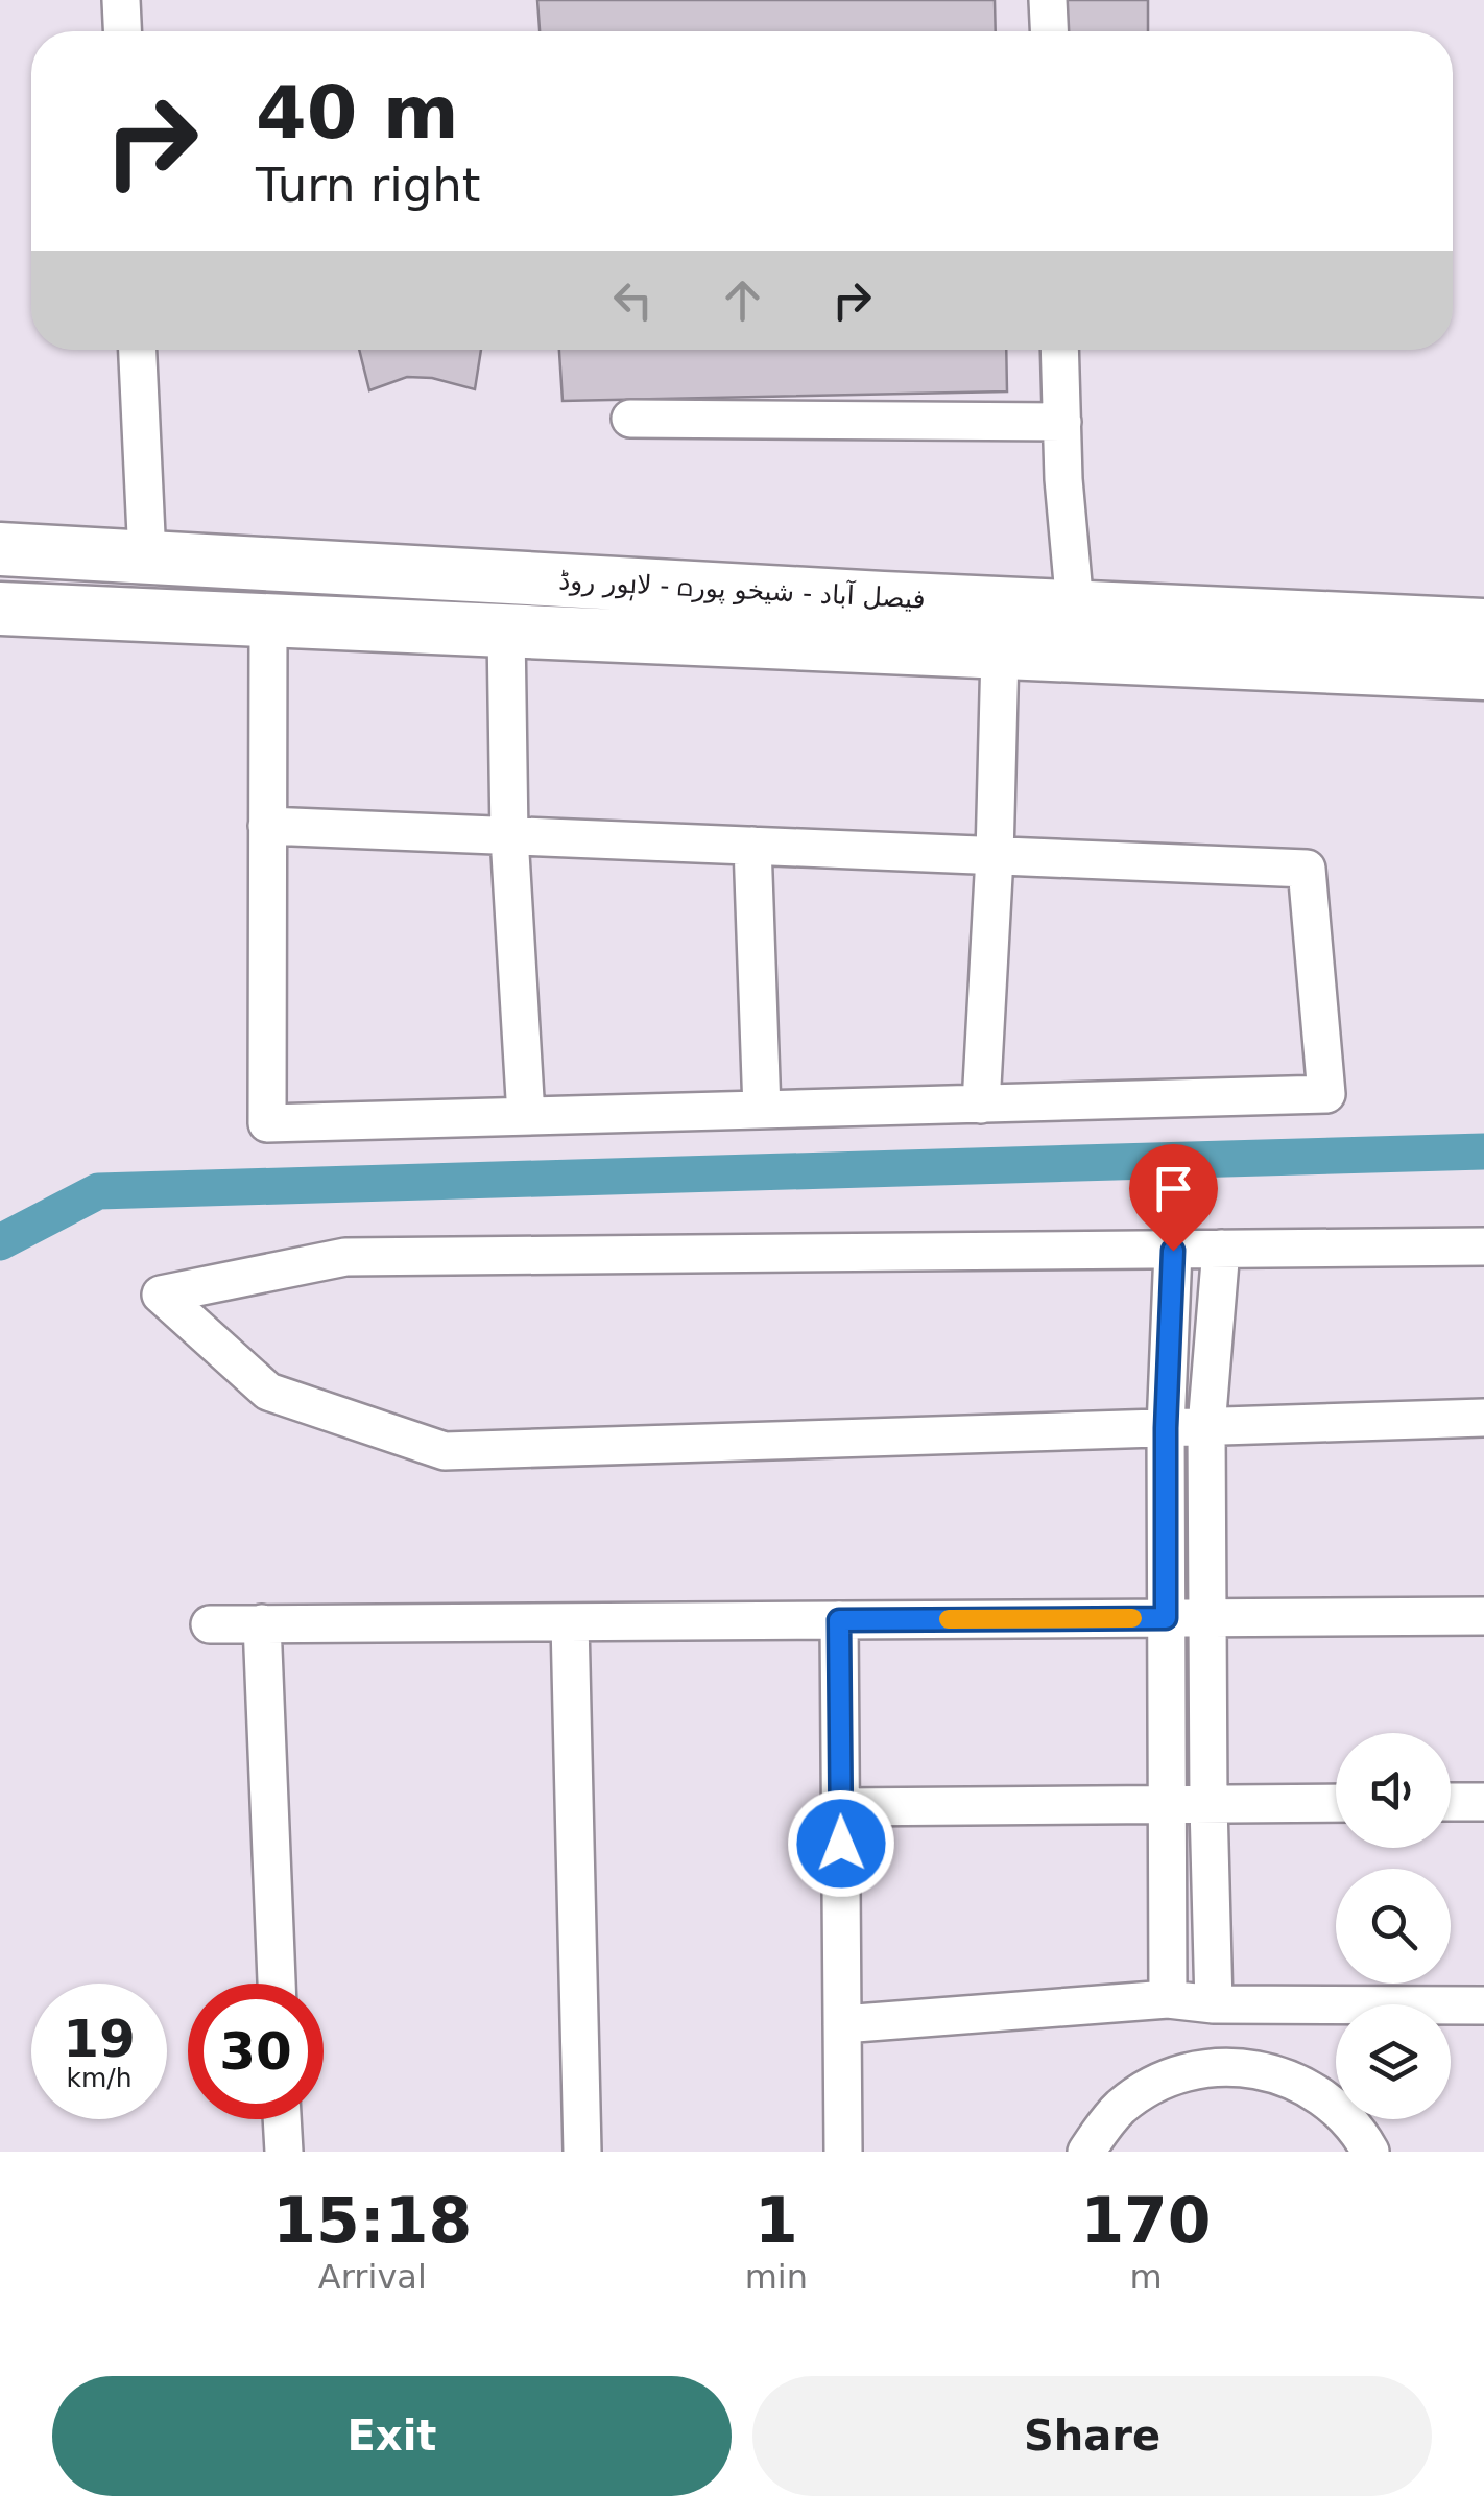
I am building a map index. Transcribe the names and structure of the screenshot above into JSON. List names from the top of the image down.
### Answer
{
  "streets": {
    "highway": ["فیصل آباد - شیخو پورہ - لاہور روڈ"]
  },
  "page": {
    "turn": ["40 m", "Turn right"],
    "speed": "19 km/h",
    "limit": "30",
    "eta": [
      "15:18",
      "Arrival",
      "1",
      "min",
      "170",
      "m"
    ],
    "buttons": ["Exit", "Share"]
  }
}
